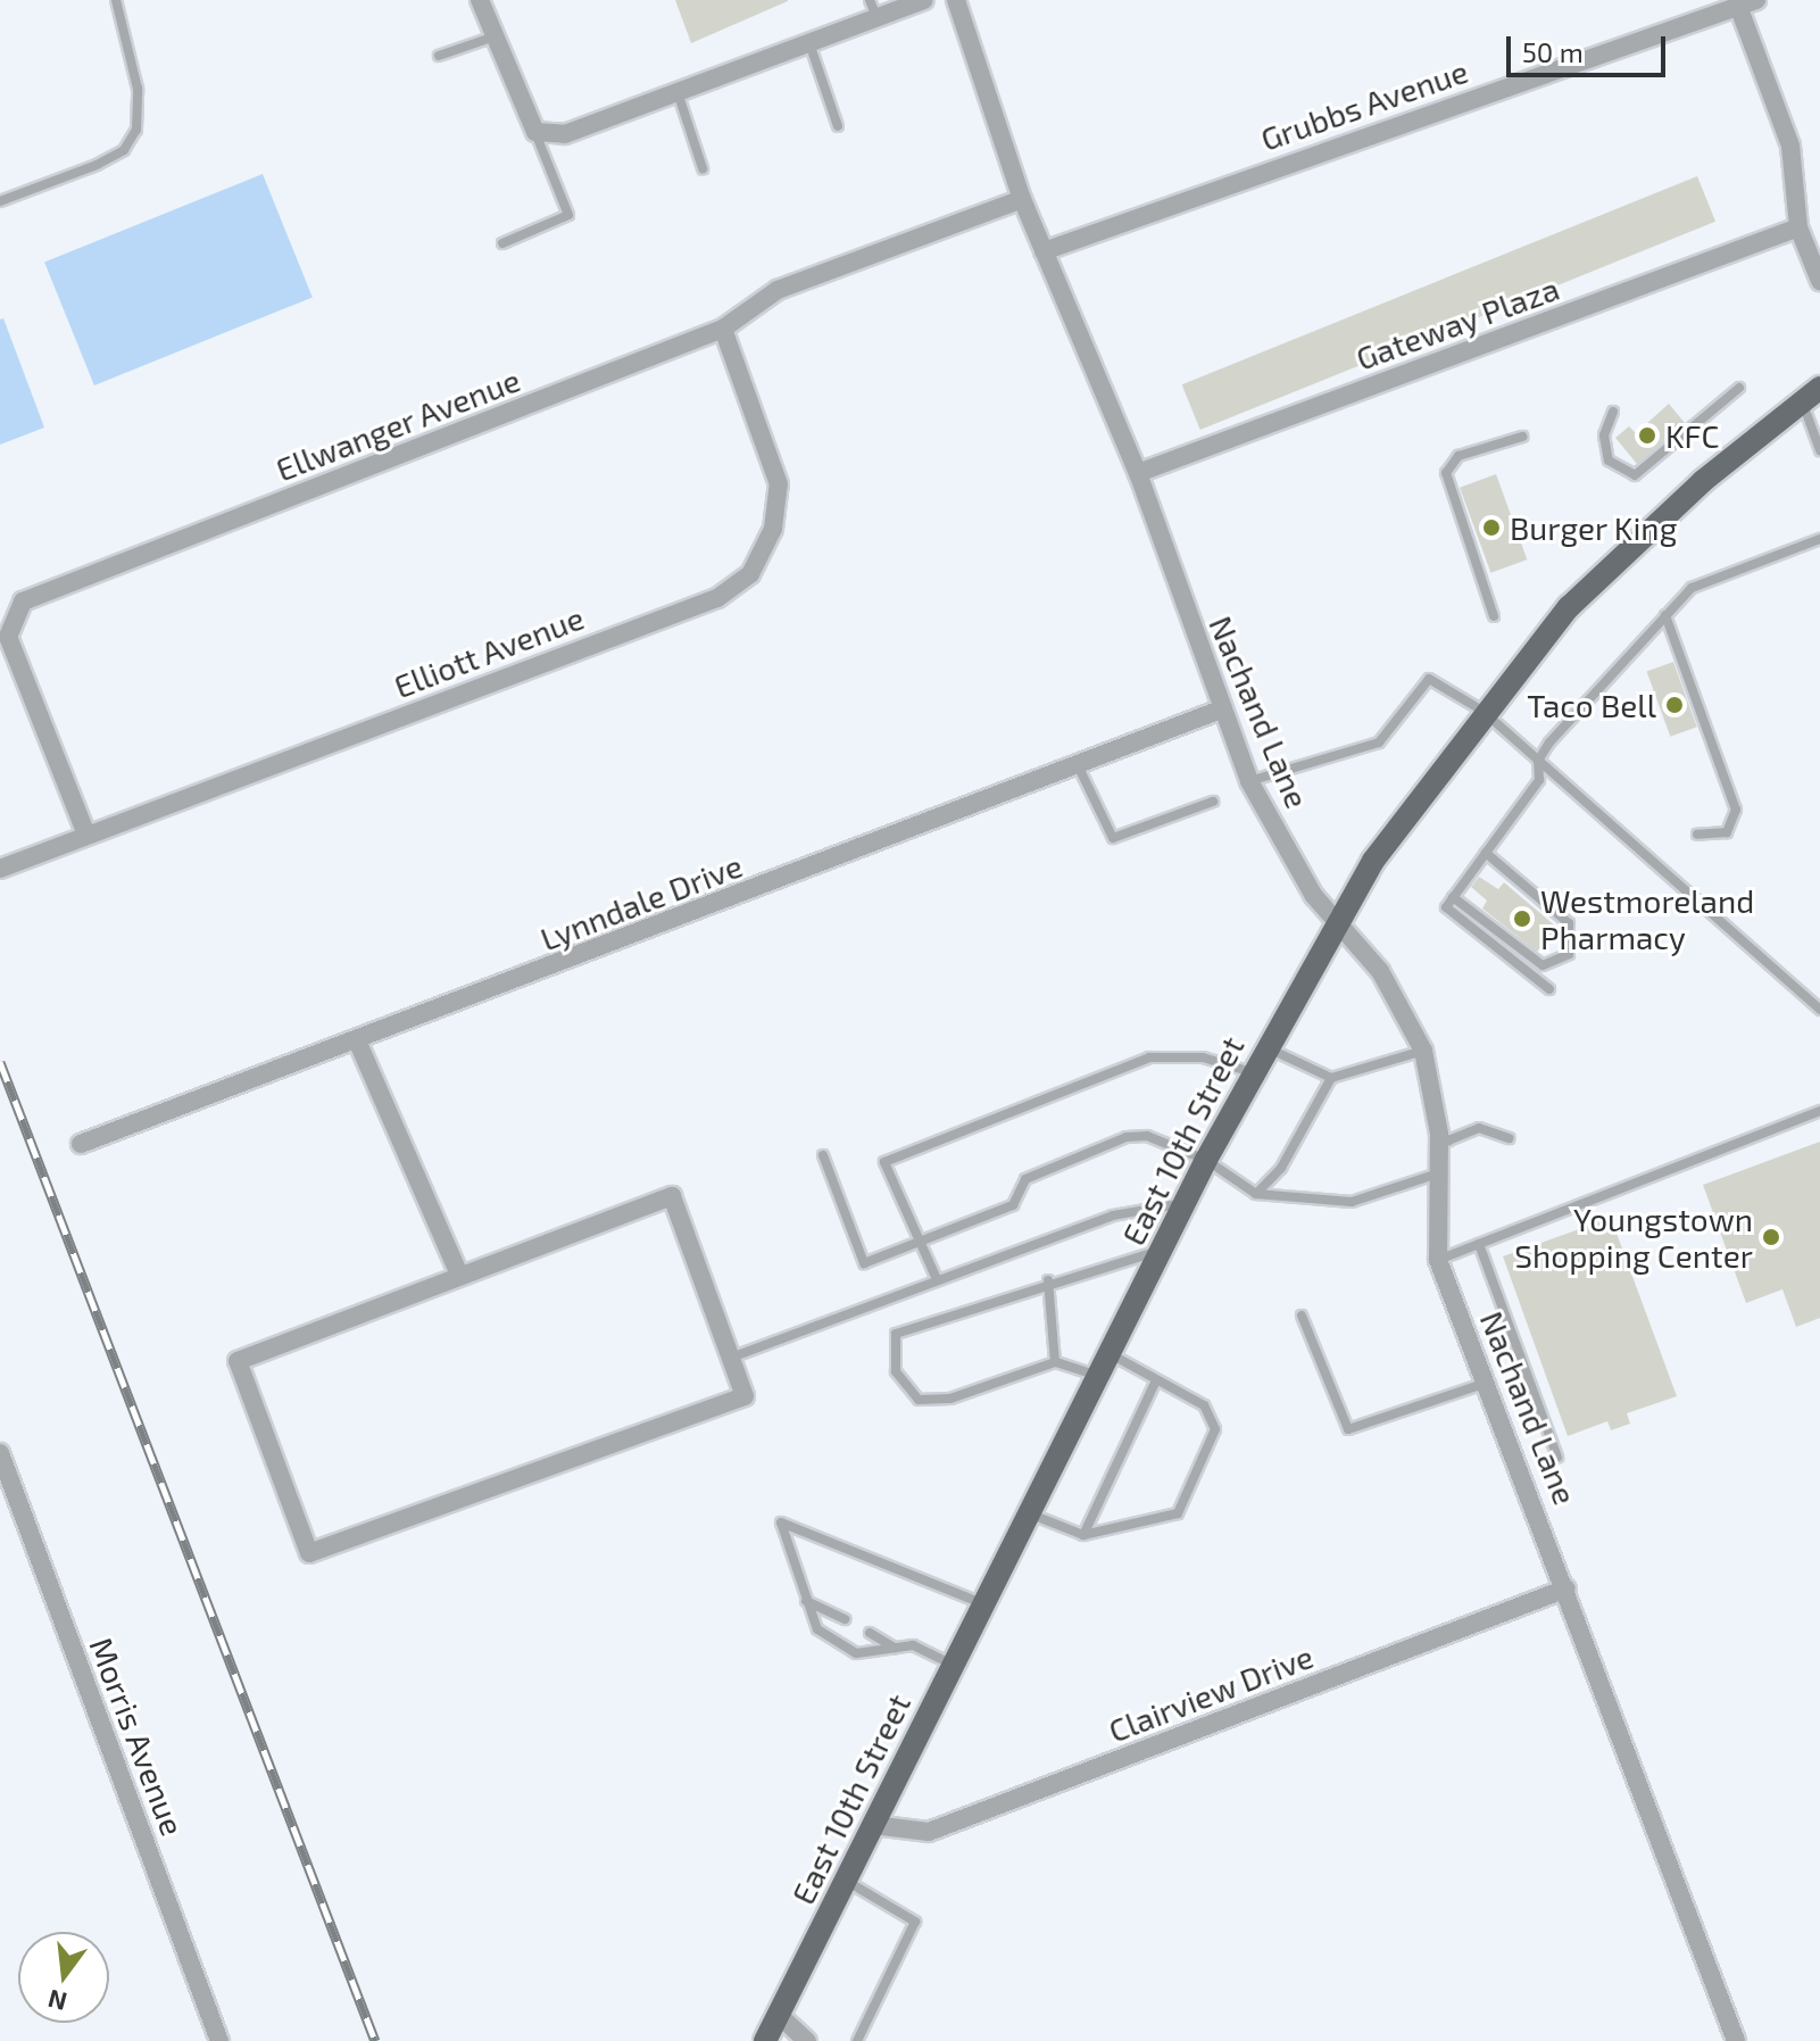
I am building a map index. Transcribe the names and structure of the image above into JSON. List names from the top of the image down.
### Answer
{
  "streets": {
    "main road": ["East 10th Street"],
    "street": [
      "Grubbs Avenue",
      "Gateway Plaza",
      "Ellwanger Avenue",
      "Elliott Avenue",
      "Nachand Lane",
      "Lynndale Drive",
      "Clairview Drive",
      "Morris Avenue"
    ]
  },
  "crossings": [
    ["Grubbs Avenue", "Nachand Lane"],
    ["Gateway Plaza", "Nachand Lane"],
    ["Ellwanger Avenue", "Elliott Avenue"],
    ["Ellwanger Avenue", "Nachand Lane"],
    ["Nachand Lane", "Lynndale Drive"],
    ["Nachand Lane", "East 10th Street"],
    ["Nachand Lane", "Clairview Drive"],
    ["East 10th Street", "Clairview Drive"]
  ],
  "places": [
    "KFC",
    "Burger King",
    "Taco Bell",
    "Westmoreland Pharmacy",
    "Youngstown Shopping Center"
  ],
  "scale_bar": "50 m",
  "north": "bottom"
}
